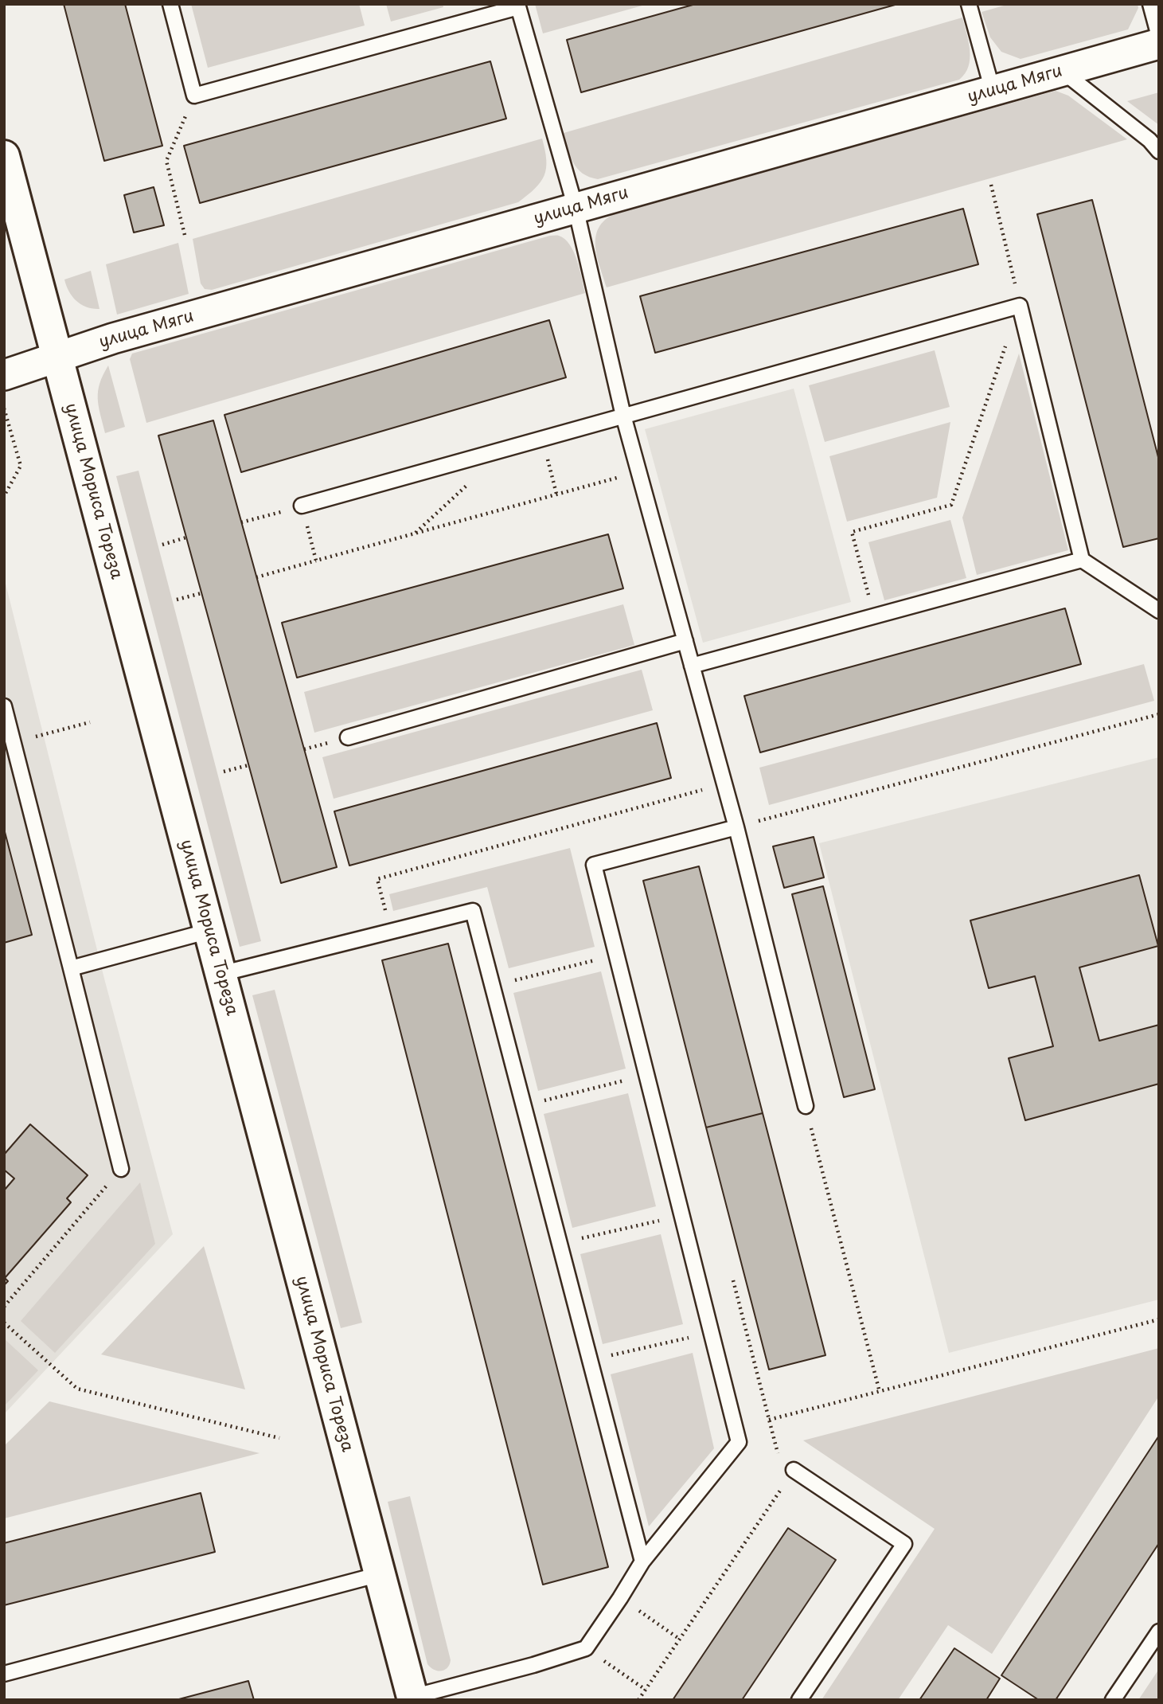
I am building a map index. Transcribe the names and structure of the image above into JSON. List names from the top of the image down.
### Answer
{
  "streets": {
    "main road": ["улица Мориса Тореза"],
    "street": ["улица Мяги"]
  },
  "crossings": [
    ["улица Мяги", "улица Мориса Тореза"]
  ]
}
